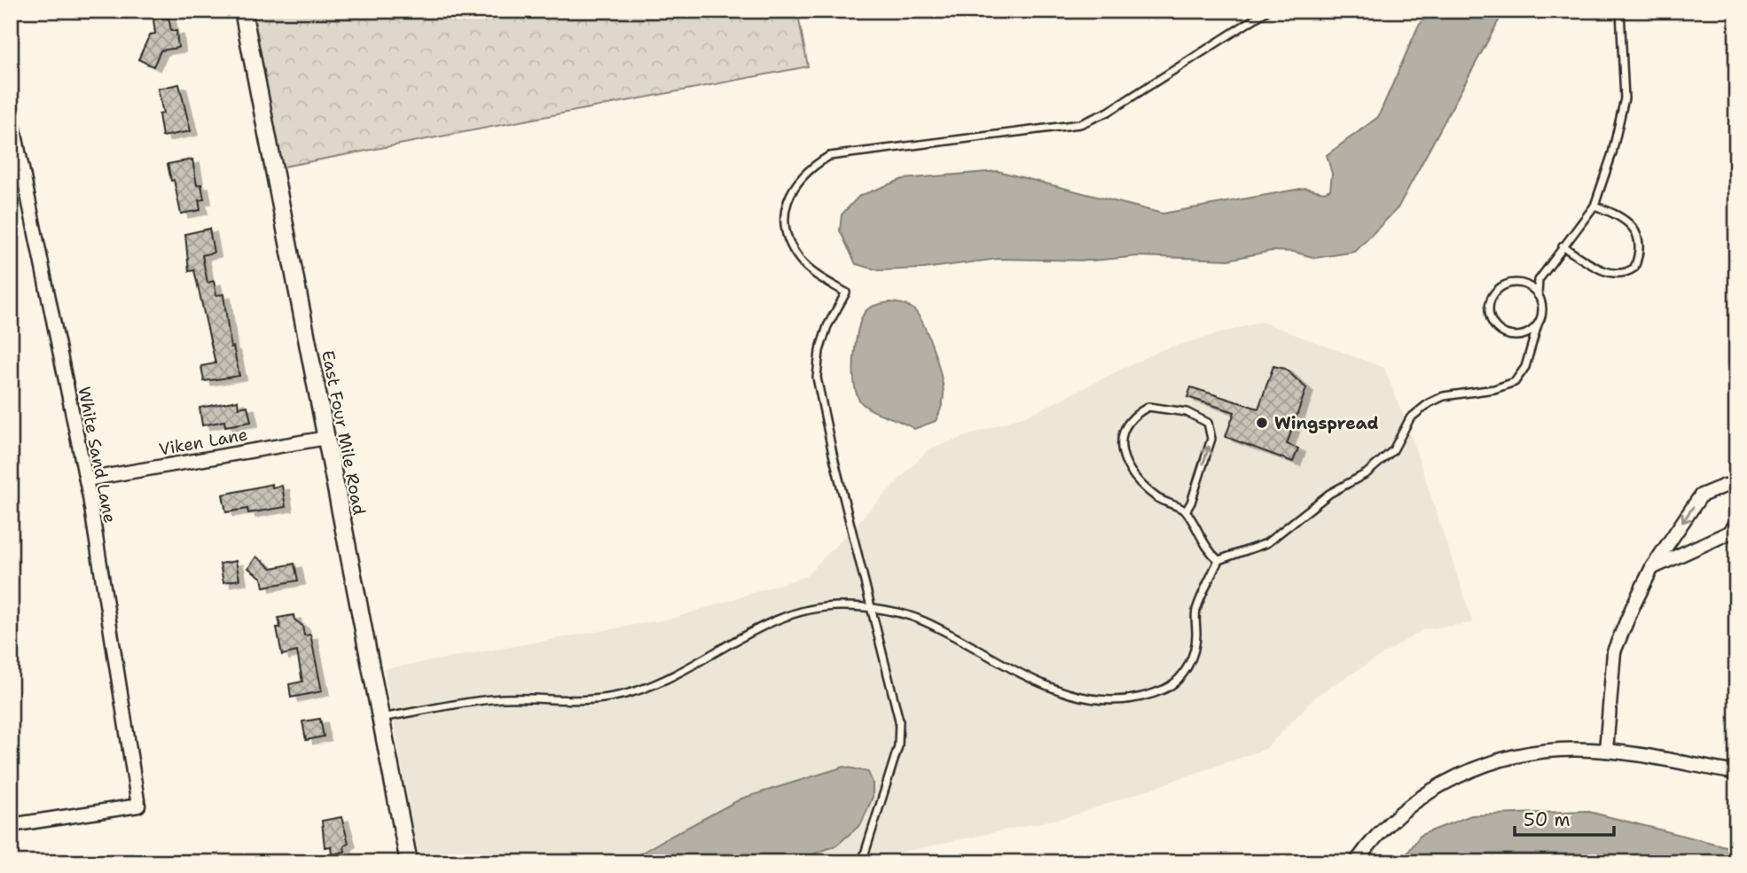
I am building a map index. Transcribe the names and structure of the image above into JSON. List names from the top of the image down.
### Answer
{
  "streets": {
    "street": ["East Four Mile Road", "Viken Lane", "White Sand Lane"]
  },
  "crossings": [
    ["East Four Mile Road", "Viken Lane"],
    ["Viken Lane", "White Sand Lane"]
  ],
  "places": ["Wingspread"],
  "scale_bar": "50 m"
}
